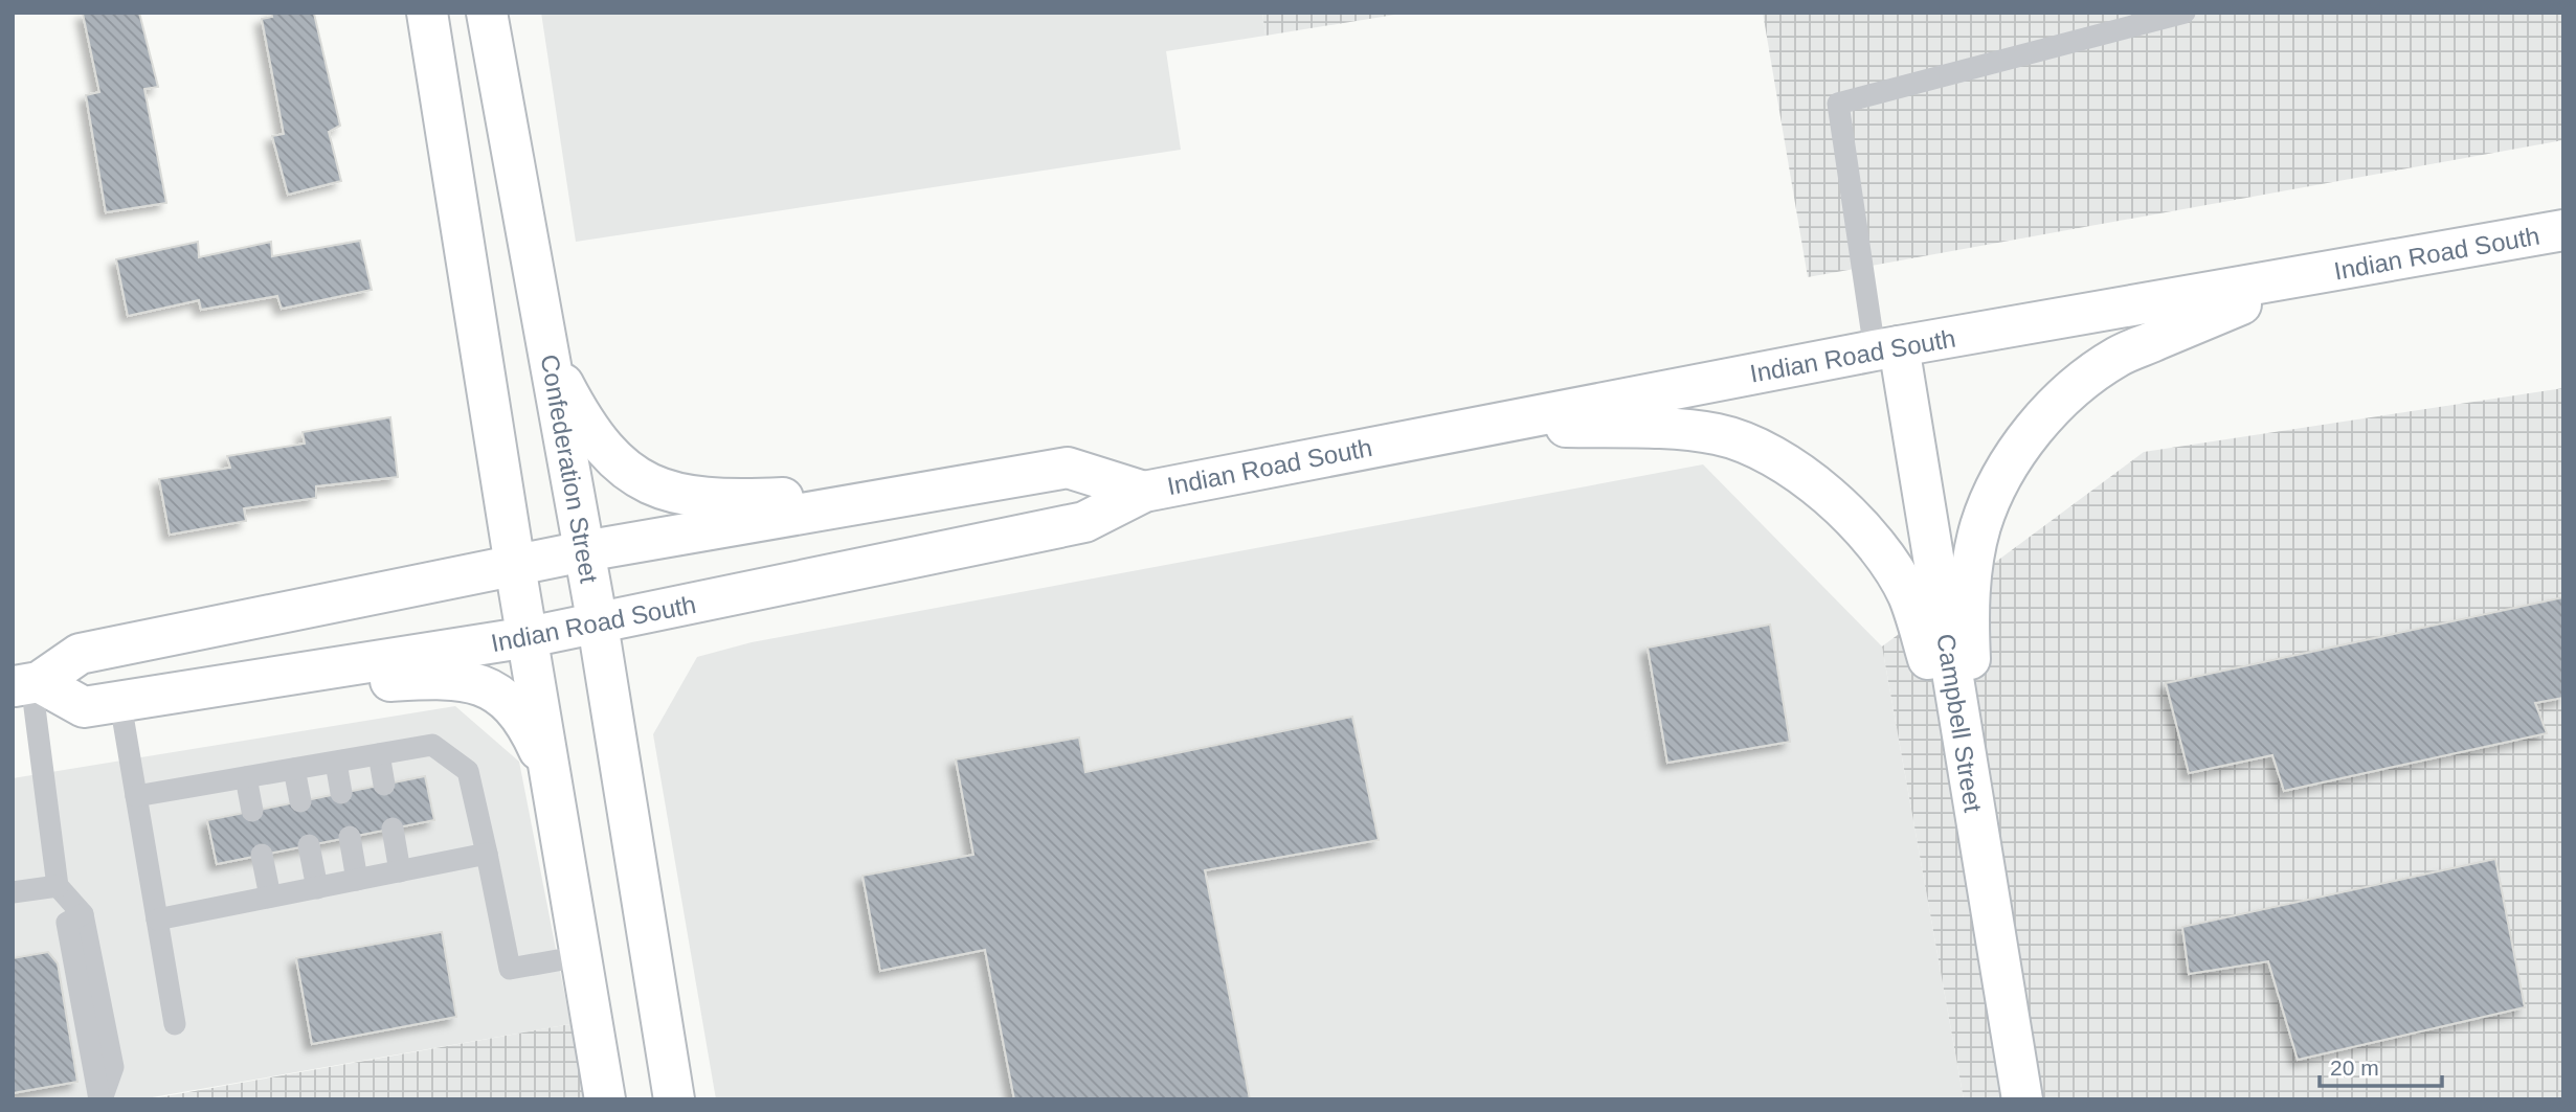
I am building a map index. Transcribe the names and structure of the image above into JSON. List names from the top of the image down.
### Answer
{
  "streets": {
    "main road": ["Indian Road South", "Confederation Street", "Campbell Street"]
  },
  "crossings": [
    ["Indian Road South", "Confederation Street"],
    ["Indian Road South", "Campbell Street"]
  ],
  "scale_bar": "20 m"
}
